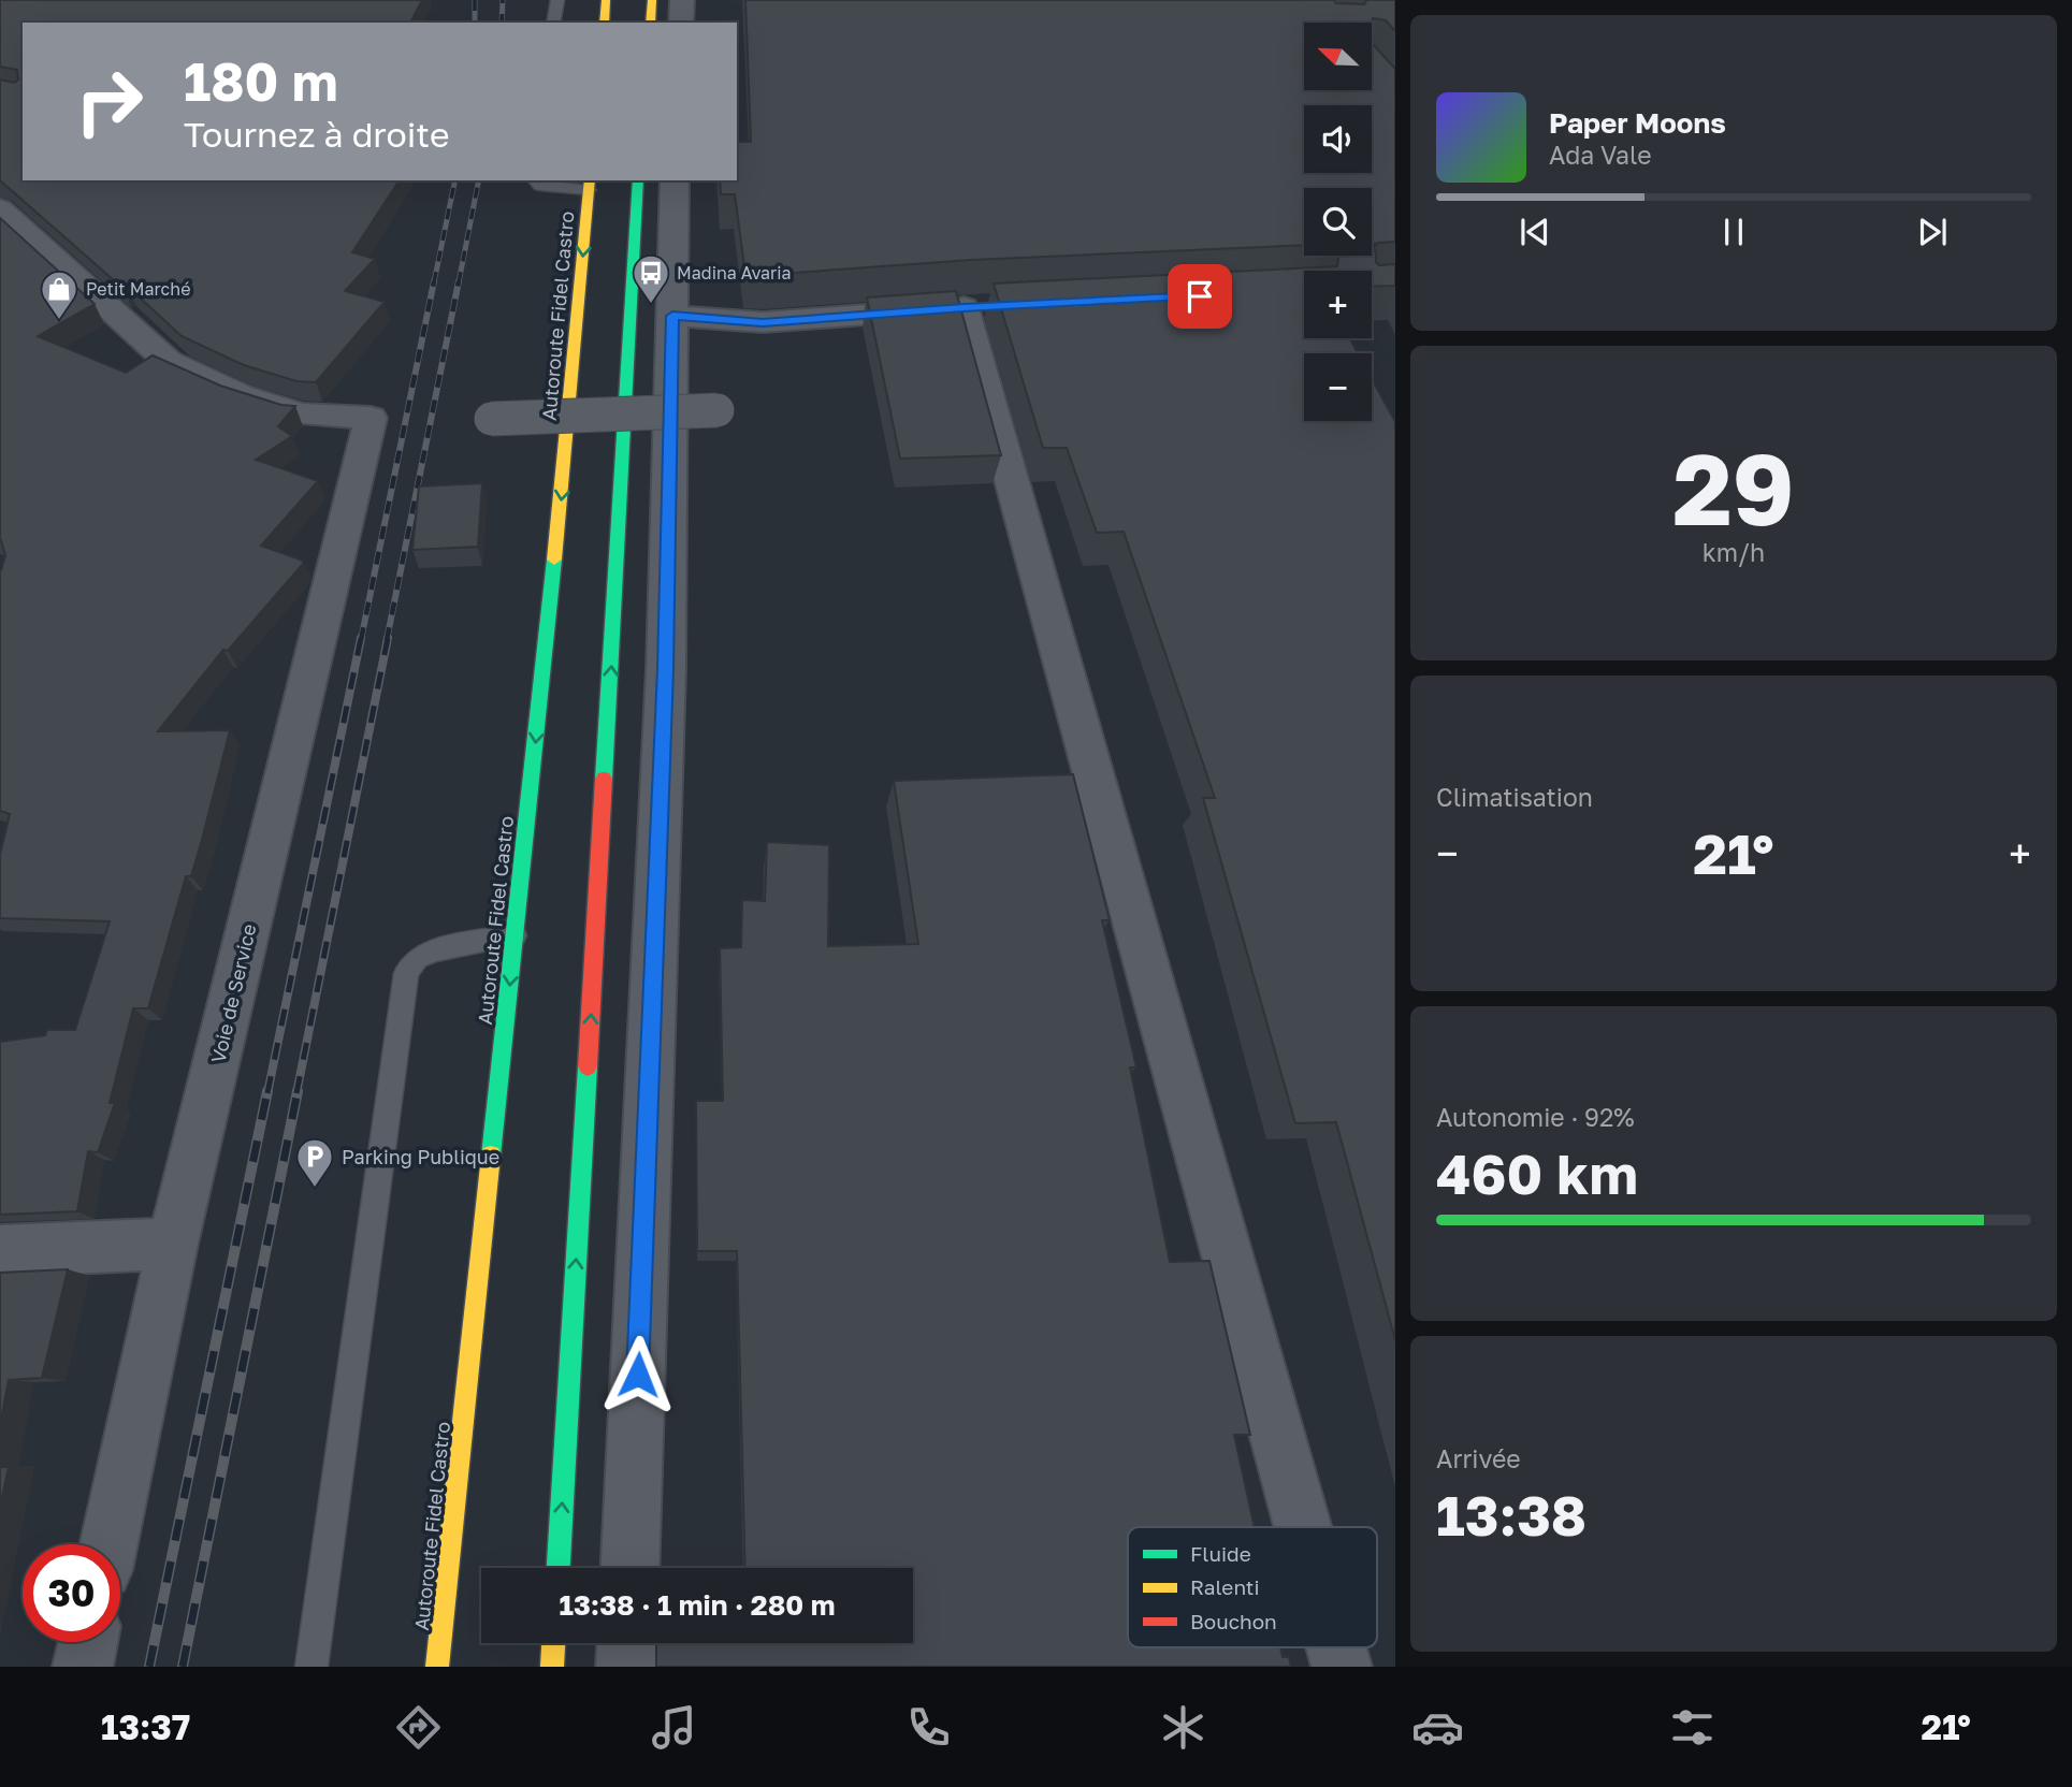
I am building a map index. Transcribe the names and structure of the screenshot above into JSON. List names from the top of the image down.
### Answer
{
  "streets": {
    "highway": ["Autoroute Fidel Castro"],
    "street": ["Voie de Service"]
  },
  "places": {
    "bus stop": ["Madina Avaria"],
    "shop": ["Petit Marché"],
    "parking": ["Parking Publique"]
  },
  "legend": ["Fluide", "Ralenti", "Bouchon"],
  "north": "top left",
  "page": {
    "map_buttons": ["+", "−"],
    "turn": ["180 m", "Tournez à droite"],
    "song": ["Paper Moons", "Ada Vale"],
    "tile": [
      ["29", "km/h"],
      "Climatisation",
      ["Autonomie · 92%", "460 km"],
      ["Arrivée", "13:38"]
    ],
    "heat": ["−", "21°", "+"],
    "limit": "30",
    "trip": "13:38 · 1 min · 280 m",
    "tabs": ["13:37", "21°"]
  }
}
